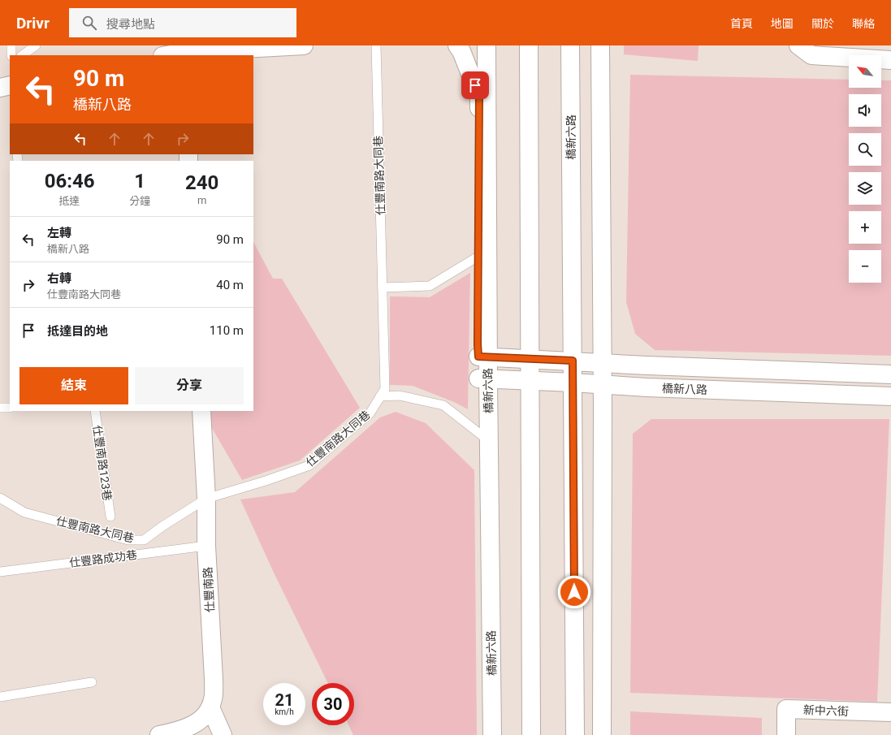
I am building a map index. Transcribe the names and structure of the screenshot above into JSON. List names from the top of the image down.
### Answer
{
  "streets": {
    "street": [
      "橋新六路",
      "橋新八路",
      "仕豐南路",
      "新中六街"
    ],
    "lane": ["仕豐南路大同巷", "仕豐南路123巷", "仕豐路成功巷"]
  },
  "crossings": [
    ["橋新六路", "橋新八路"],
    ["仕豐南路大同巷", "仕豐南路"],
    ["仕豐路成功巷", "仕豐南路"]
  ],
  "north": "top left",
  "page": {
    "header": "Drivr",
    "search": "搜尋地點",
    "nav": [
      "首頁",
      "地圖",
      "關於",
      "聯絡"
    ],
    "map_buttons": ["+", "−"],
    "turn": ["90 m", "橋新八路"],
    "eta": [
      "06:46",
      "抵達",
      "1",
      "分鐘",
      "240",
      "m"
    ],
    "list": [
      {
        "name": "左轉",
        "note": "橋新八路",
        "value": "90 m"
      },
      {
        "name": "右轉",
        "note": "仕豐南路大同巷",
        "value": "40 m"
      },
      {
        "name": "抵達目的地",
        "value": "110 m"
      }
    ],
    "buttons": ["結束", "分享"],
    "speed": "21 km/h",
    "limit": "30"
  }
}
